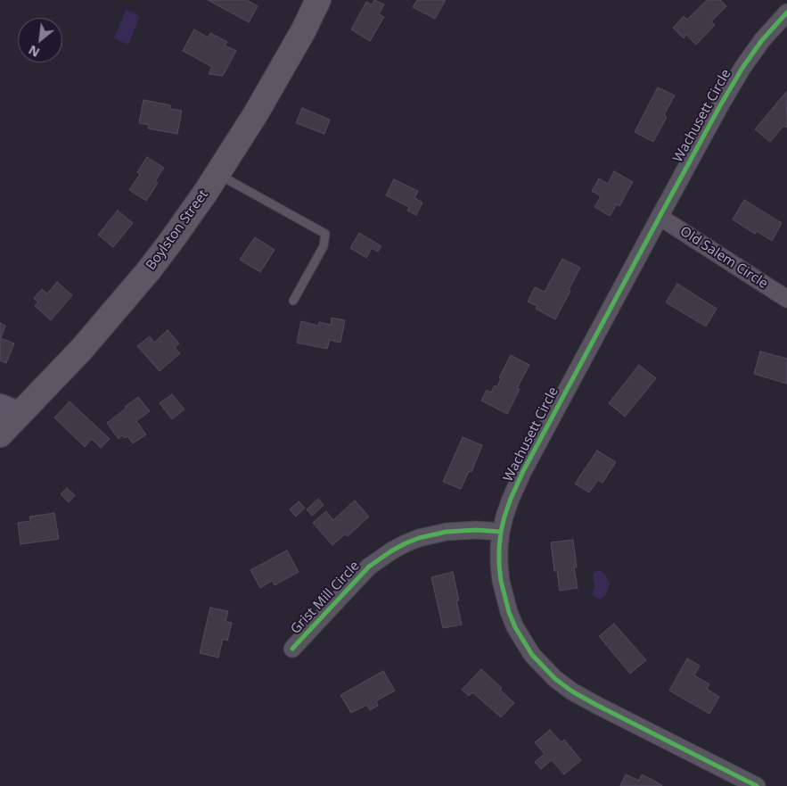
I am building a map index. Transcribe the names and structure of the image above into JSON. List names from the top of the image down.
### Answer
{
  "streets": {
    "main road": ["Boylston Street"],
    "street": ["Wachusett Circle", "Old Salem Circle", "Grist Mill Circle"]
  },
  "crossings": [
    ["Wachusett Circle", "Old Salem Circle"],
    ["Wachusett Circle", "Grist Mill Circle"]
  ],
  "north": "bottom left"
}
